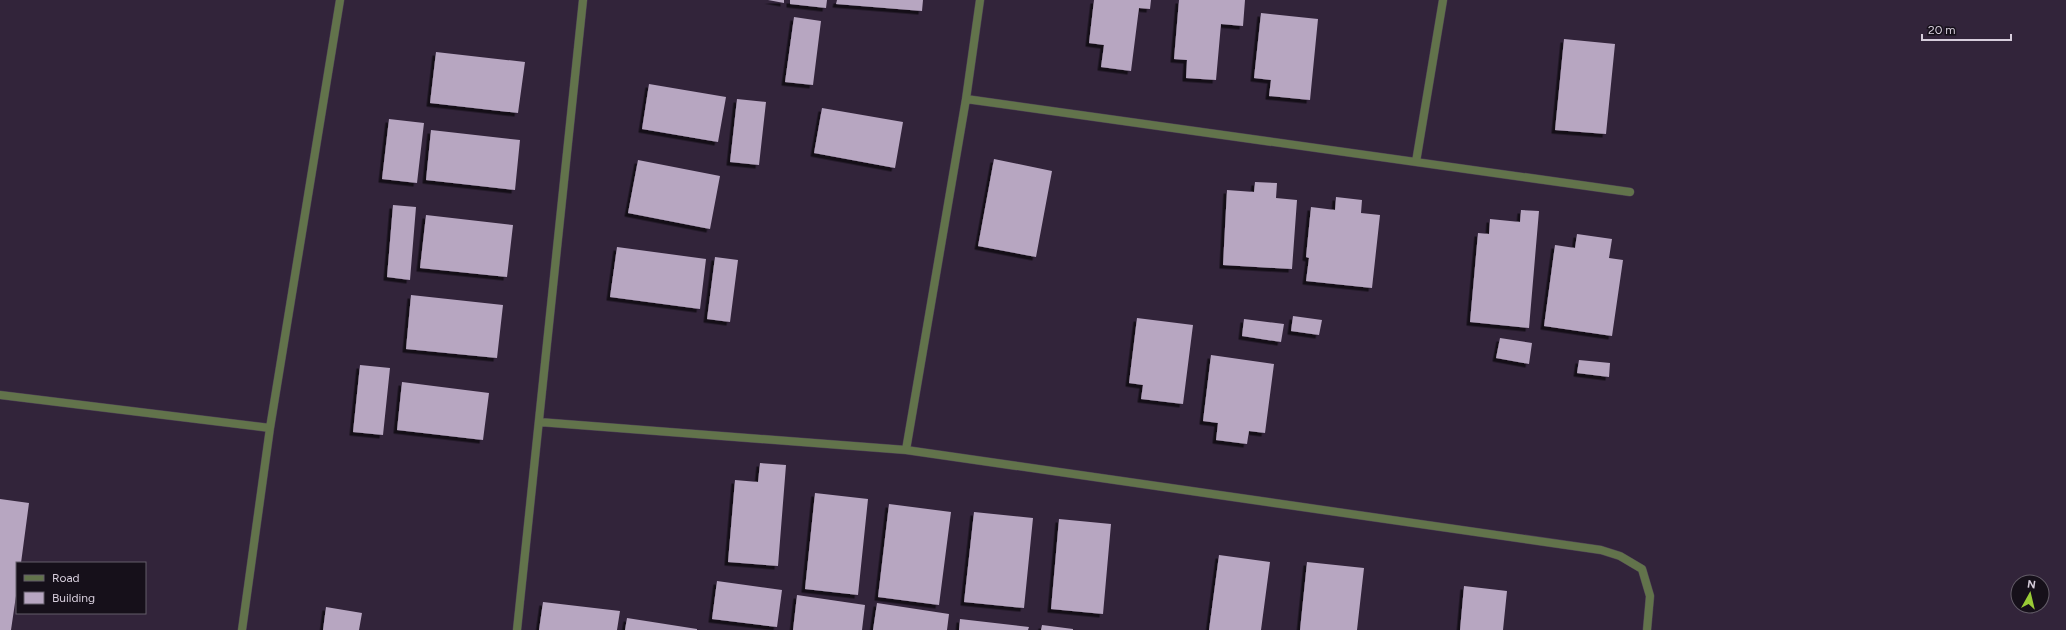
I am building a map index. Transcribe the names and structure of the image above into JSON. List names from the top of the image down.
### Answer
{
  "legend": ["Road", "Building"],
  "scale_bar": "20 m",
  "north": "top"
}
